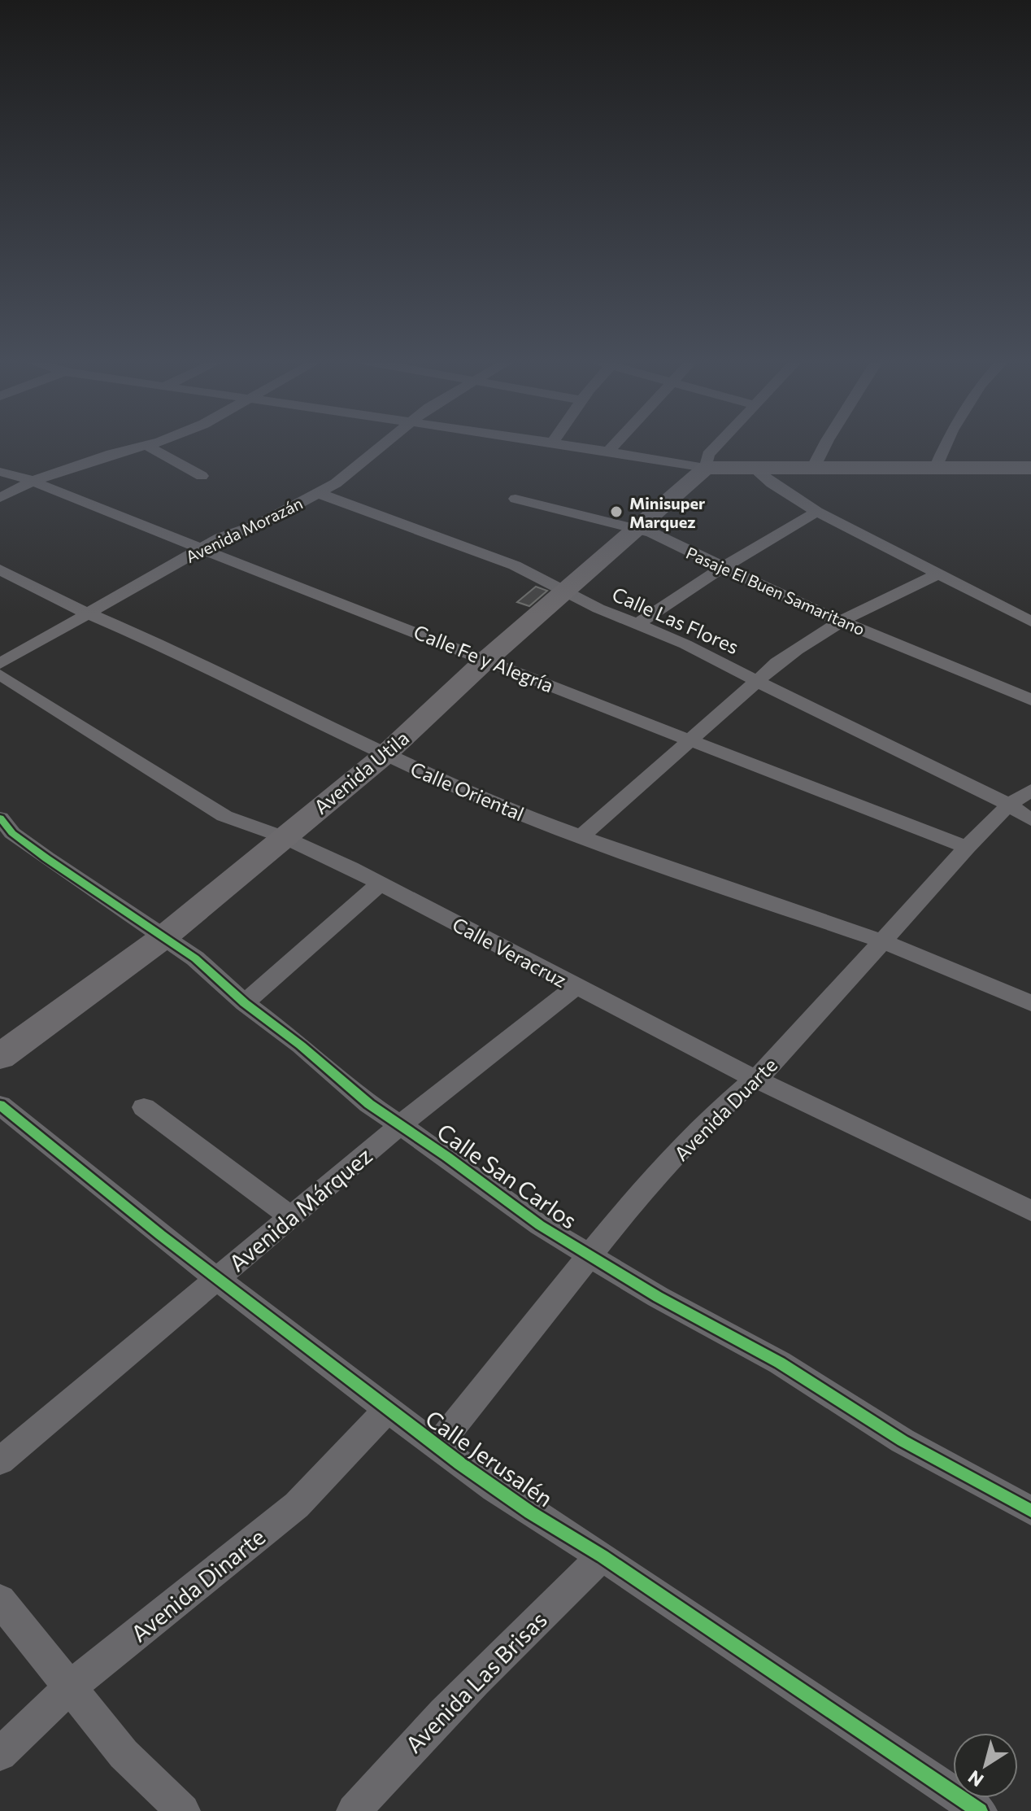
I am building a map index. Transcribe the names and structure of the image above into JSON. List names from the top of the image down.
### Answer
{
  "streets": {
    "street": [
      "Avenida Morazán",
      "Pasaje El Buen Samaritano",
      "Calle Las Flores",
      "Calle Fe y Alegría",
      "Avenida Utila",
      "Calle Oriental",
      "Calle Veracruz",
      "Avenida Duarte",
      "Calle San Carlos",
      "Avenida Márquez",
      "Calle Jerusalén",
      "Avenida Dinarte",
      "Avenida Las Brisas"
    ]
  },
  "crossings": [
    ["Avenida Morazán", "Calle Las Flores"],
    ["Avenida Morazán", "Calle Fe y Alegría"],
    ["Avenida Morazán", "Calle Oriental"],
    ["Pasaje El Buen Samaritano", "Avenida Utila"],
    ["Calle Las Flores", "Avenida Utila"],
    ["Calle Las Flores", "Avenida Duarte"],
    ["Calle Fe y Alegría", "Avenida Utila"],
    ["Calle Fe y Alegría", "Avenida Duarte"],
    ["Avenida Utila", "Calle Oriental"],
    ["Avenida Utila", "Calle Veracruz"],
    ["Avenida Utila", "Calle San Carlos"],
    ["Calle Oriental", "Avenida Duarte"],
    ["Calle Veracruz", "Avenida Duarte"],
    ["Calle Veracruz", "Avenida Márquez"],
    ["Avenida Duarte", "Calle San Carlos"],
    ["Avenida Duarte", "Calle Jerusalén"],
    ["Calle San Carlos", "Avenida Márquez"],
    ["Avenida Márquez", "Calle Jerusalén"],
    ["Calle Jerusalén", "Avenida Dinarte"],
    ["Calle Jerusalén", "Avenida Las Brisas"]
  ],
  "places": ["Minisuper Marquez"],
  "north": "bottom left"
}
